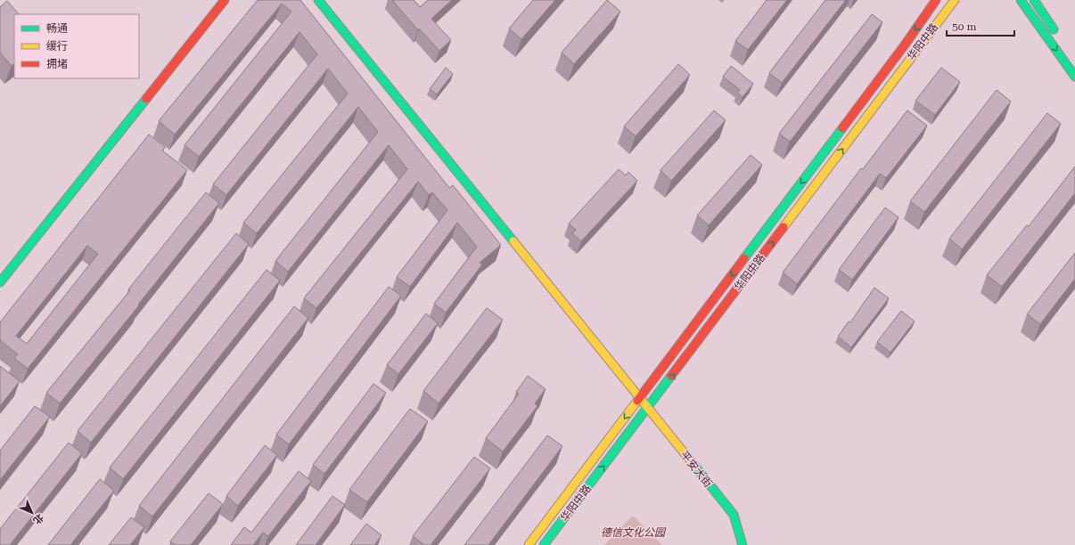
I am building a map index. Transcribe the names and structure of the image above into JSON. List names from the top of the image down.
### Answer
{
  "streets": {
    "main road": ["华阳中路", "平安大街"]
  },
  "crossings": [
    ["华阳中路", "平安大街"]
  ],
  "parks": ["德信文化公园"],
  "legend": ["畅通", "缓行", "拥堵"],
  "scale_bar": "50 m",
  "north": "bottom right"
}
